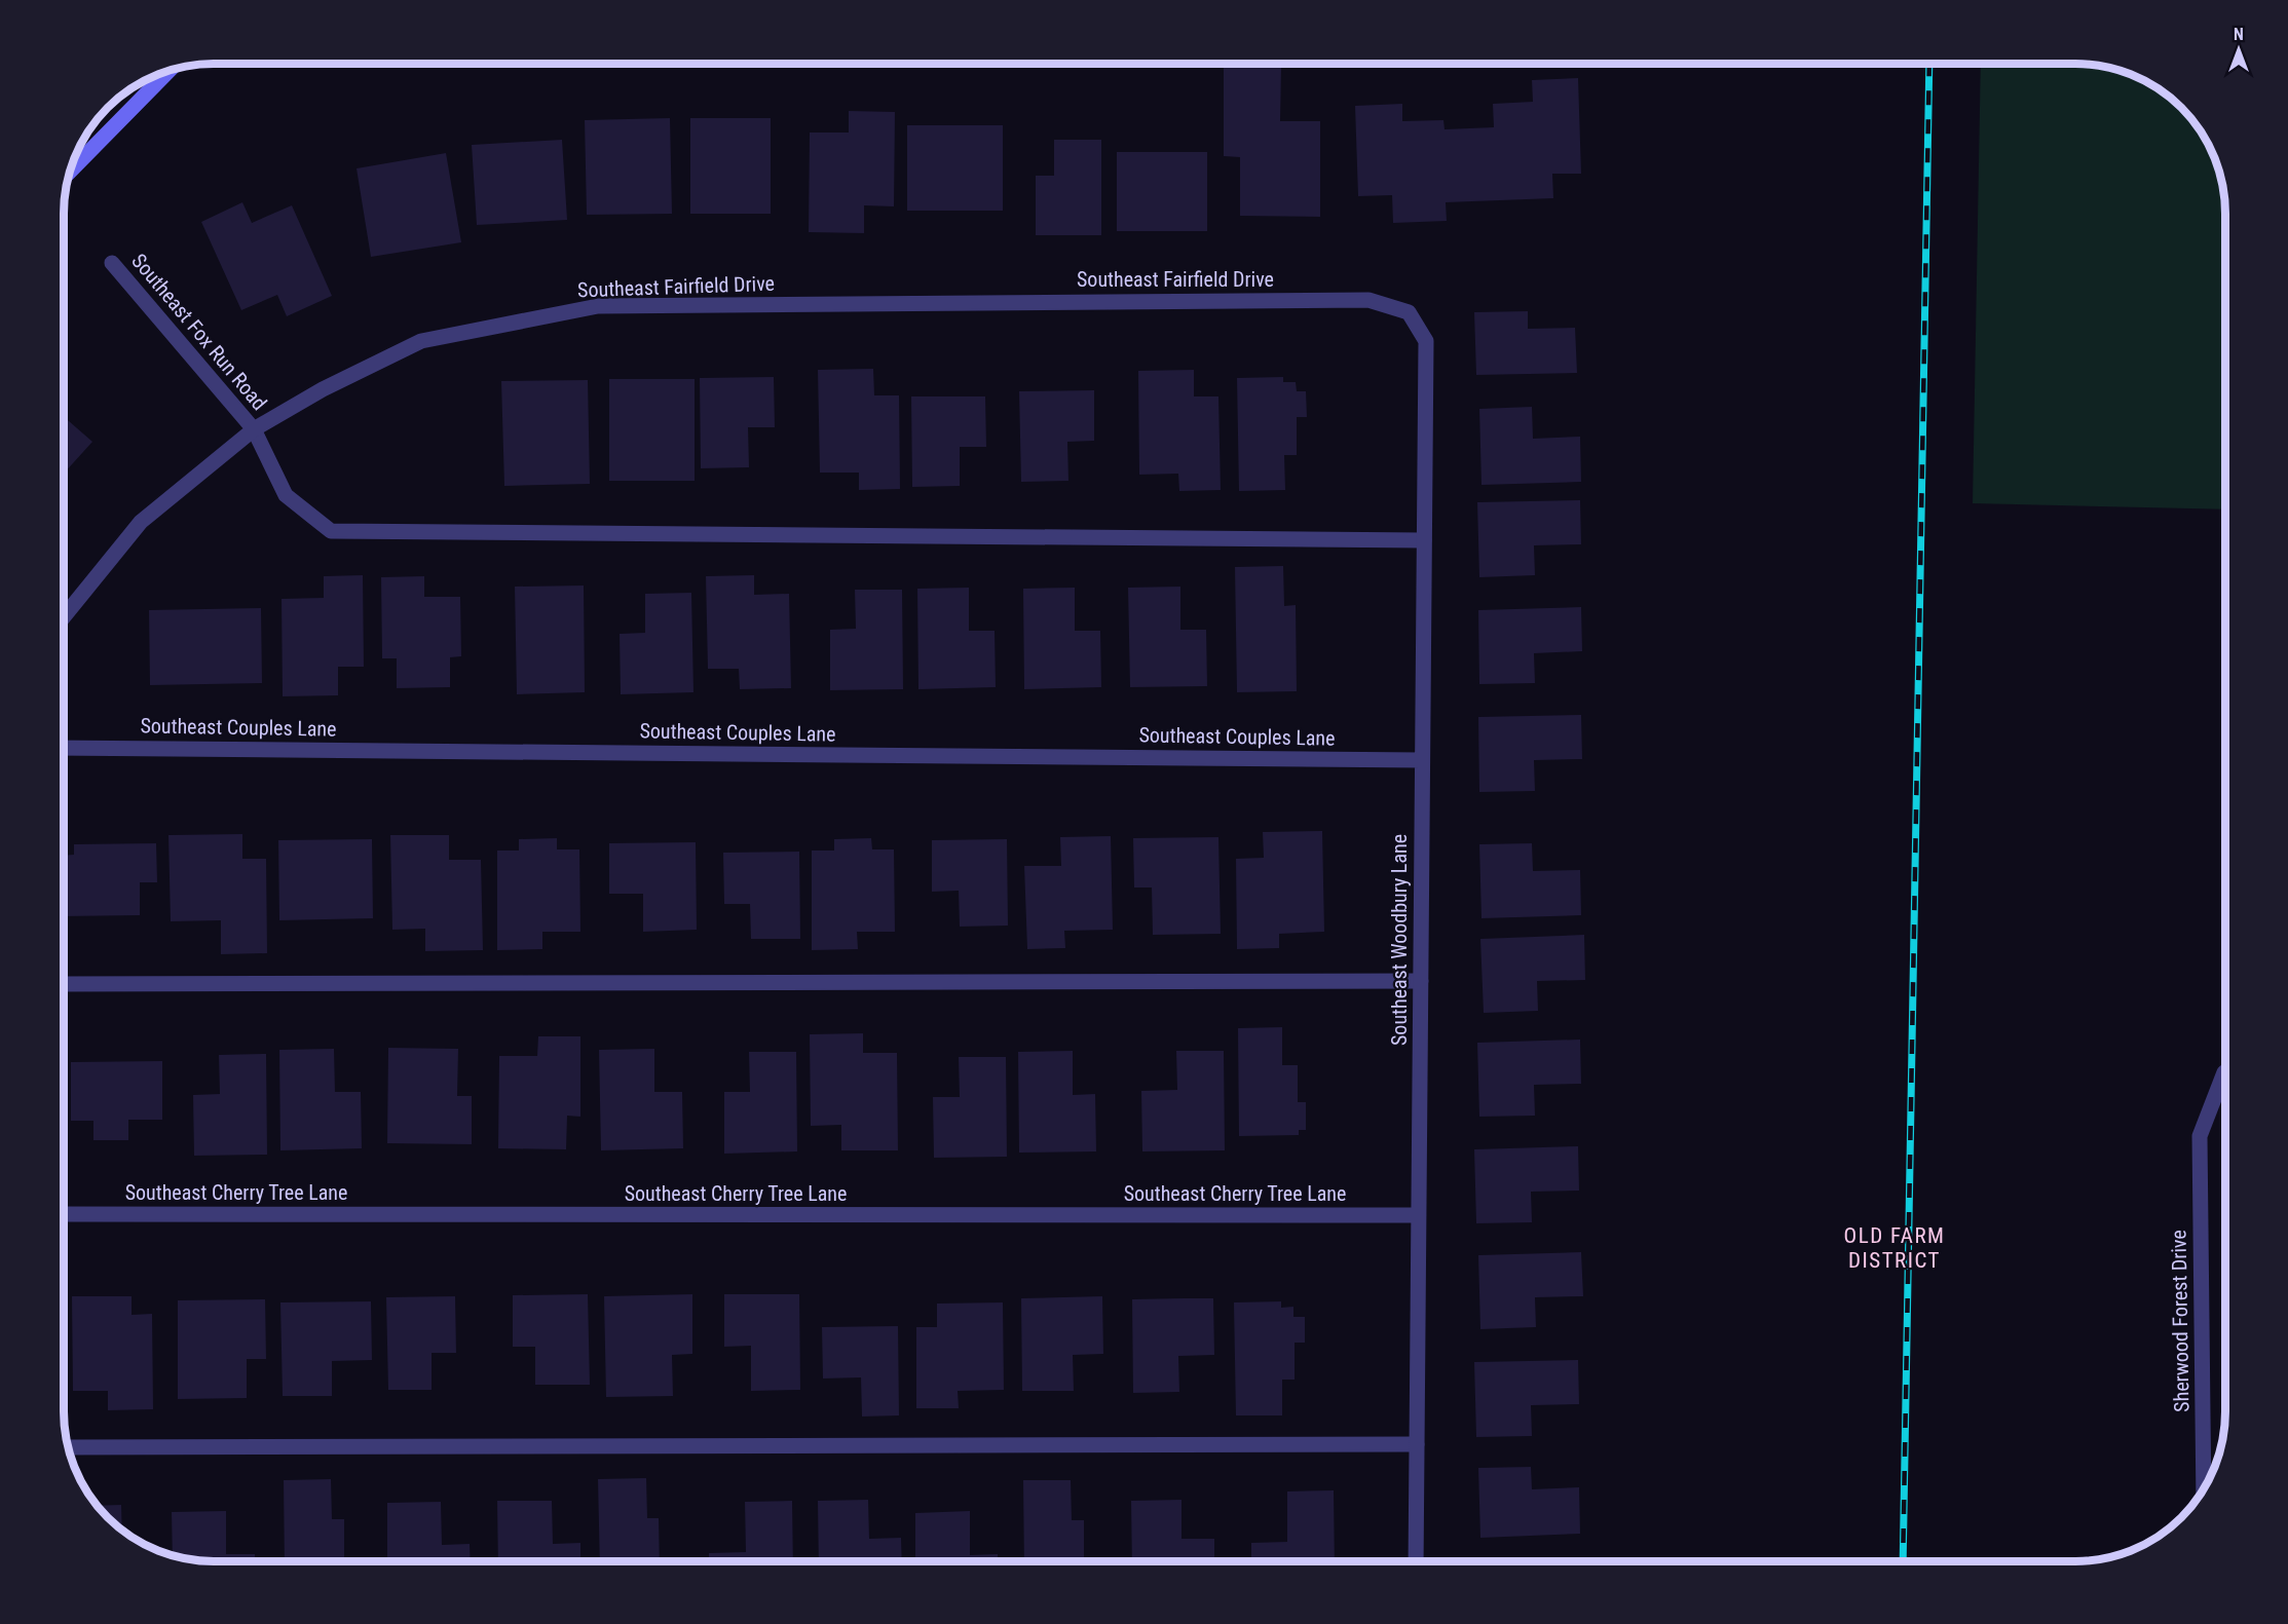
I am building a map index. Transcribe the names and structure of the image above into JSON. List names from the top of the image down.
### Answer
{
  "streets": {
    "street": [
      "Southeast Fairfield Drive",
      "Southeast Fox Run Road",
      "Southeast Couples Lane",
      "Southeast Woodbury Lane",
      "Southeast Cherry Tree Lane",
      "Sherwood Forest Drive"
    ]
  },
  "crossings": [
    ["Southeast Fairfield Drive", "Southeast Fox Run Road"],
    ["Southeast Fairfield Drive", "Southeast Woodbury Lane"],
    ["Southeast Fox Run Road", "Southeast Woodbury Lane"],
    ["Southeast Couples Lane", "Southeast Woodbury Lane"],
    ["Southeast Woodbury Lane", "Southeast Cherry Tree Lane"]
  ],
  "districts": ["OLD FARM DISTRICT"],
  "north": "top"
}
